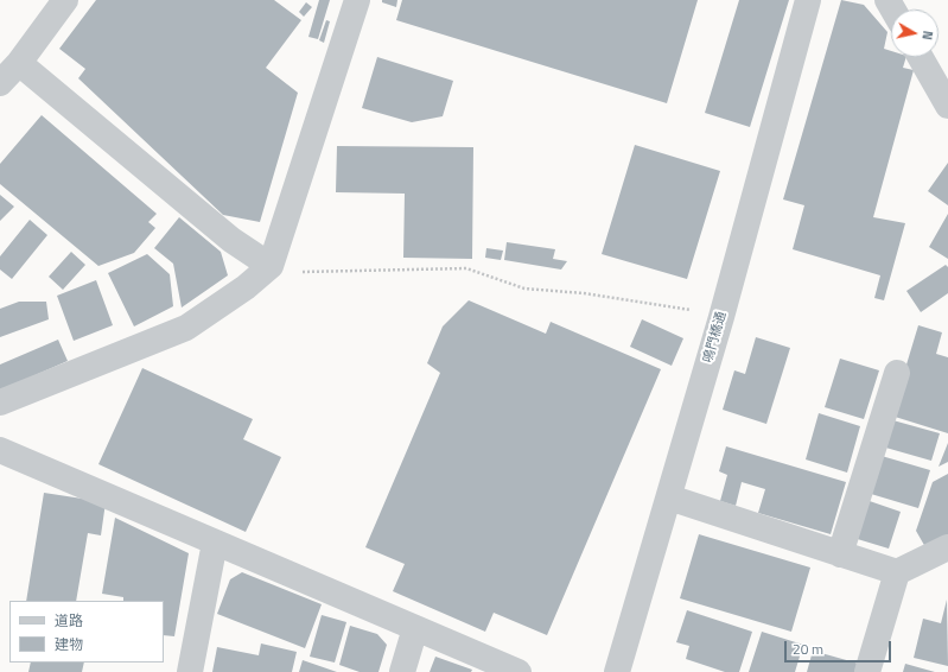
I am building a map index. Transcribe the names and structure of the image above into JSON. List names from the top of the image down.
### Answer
{
  "streets": {
    "street": ["鳴門橋通"]
  },
  "legend": ["道路", "建物"],
  "scale_bar": "20 m",
  "north": "right"
}
